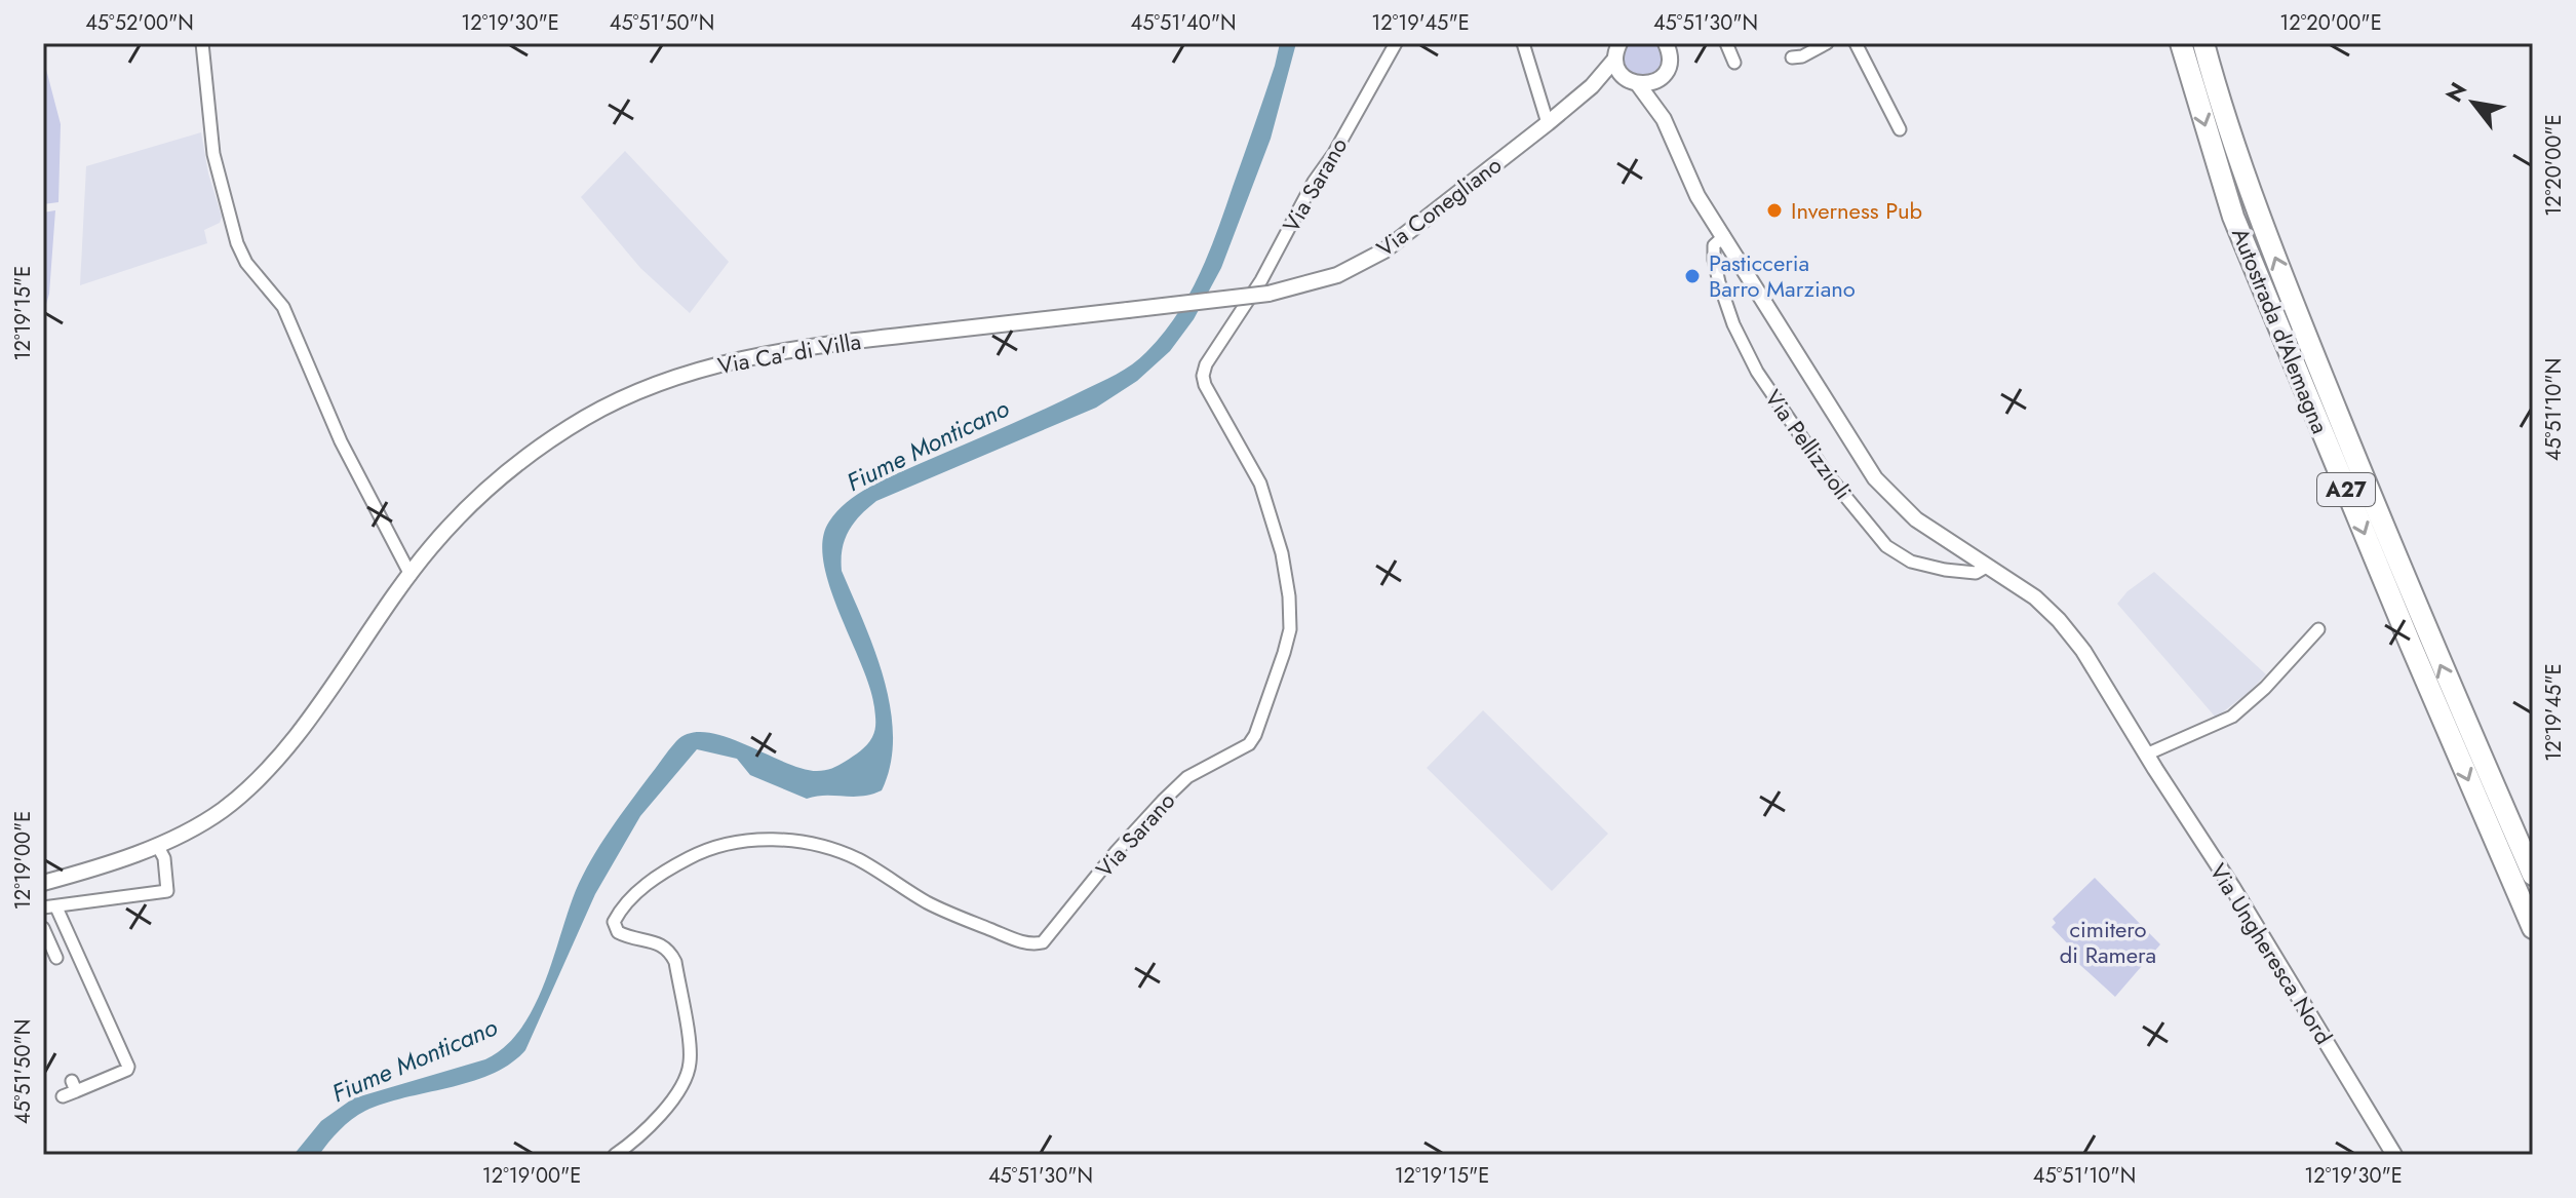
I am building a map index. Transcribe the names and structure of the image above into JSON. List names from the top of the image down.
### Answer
{
  "streets": {
    "highway": ["Autostrada d'Alemagna", "A27"],
    "street": [
      "Via Sarano",
      "Via Conegliano",
      "Via Ca' di Villa",
      "Via Pellizzioli",
      "Via Ungheresca Nord"
    ]
  },
  "crossings": [
    ["Via Conegliano", "Via Ca' di Villa"],
    ["Via Conegliano", "Via Ungheresca Nord"],
    ["Via Pellizzioli", "Via Ungheresca Nord"]
  ],
  "water": ["Fiume Monticano"],
  "parks": ["cimitero di Ramera"],
  "places": ["Inverness Pub", "Pasticceria Barro Marziano"],
  "north": "top left",
  "coordinates": [
    "45°52'00\"N",
    "12°19'30\"E",
    "45°51'50\"N",
    "45°51'40\"N",
    "12°19'45\"E",
    "45°51'30\"N",
    "12°20'00\"E",
    "12°19'15\"E",
    "45°51'10\"N",
    "12°19'00\"E"
  ]
}
